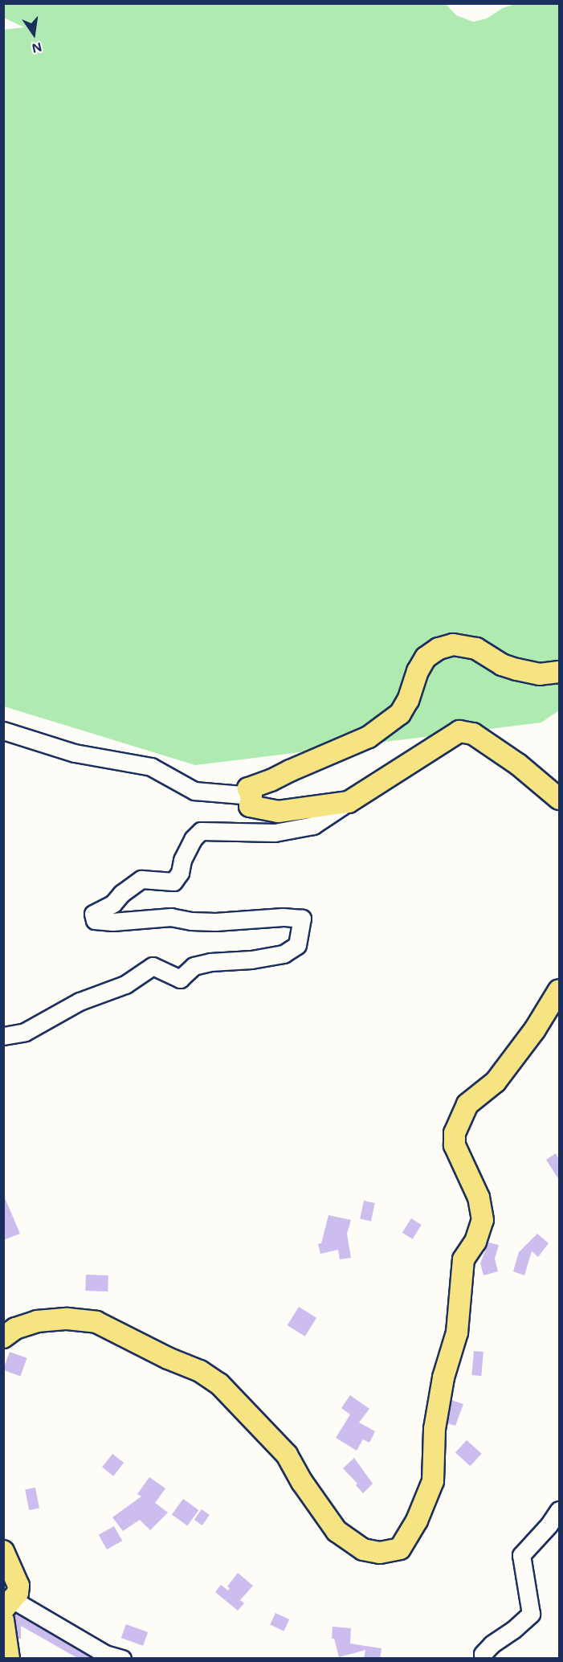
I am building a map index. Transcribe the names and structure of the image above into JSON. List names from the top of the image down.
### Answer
{
  "north": "bottom"
}
